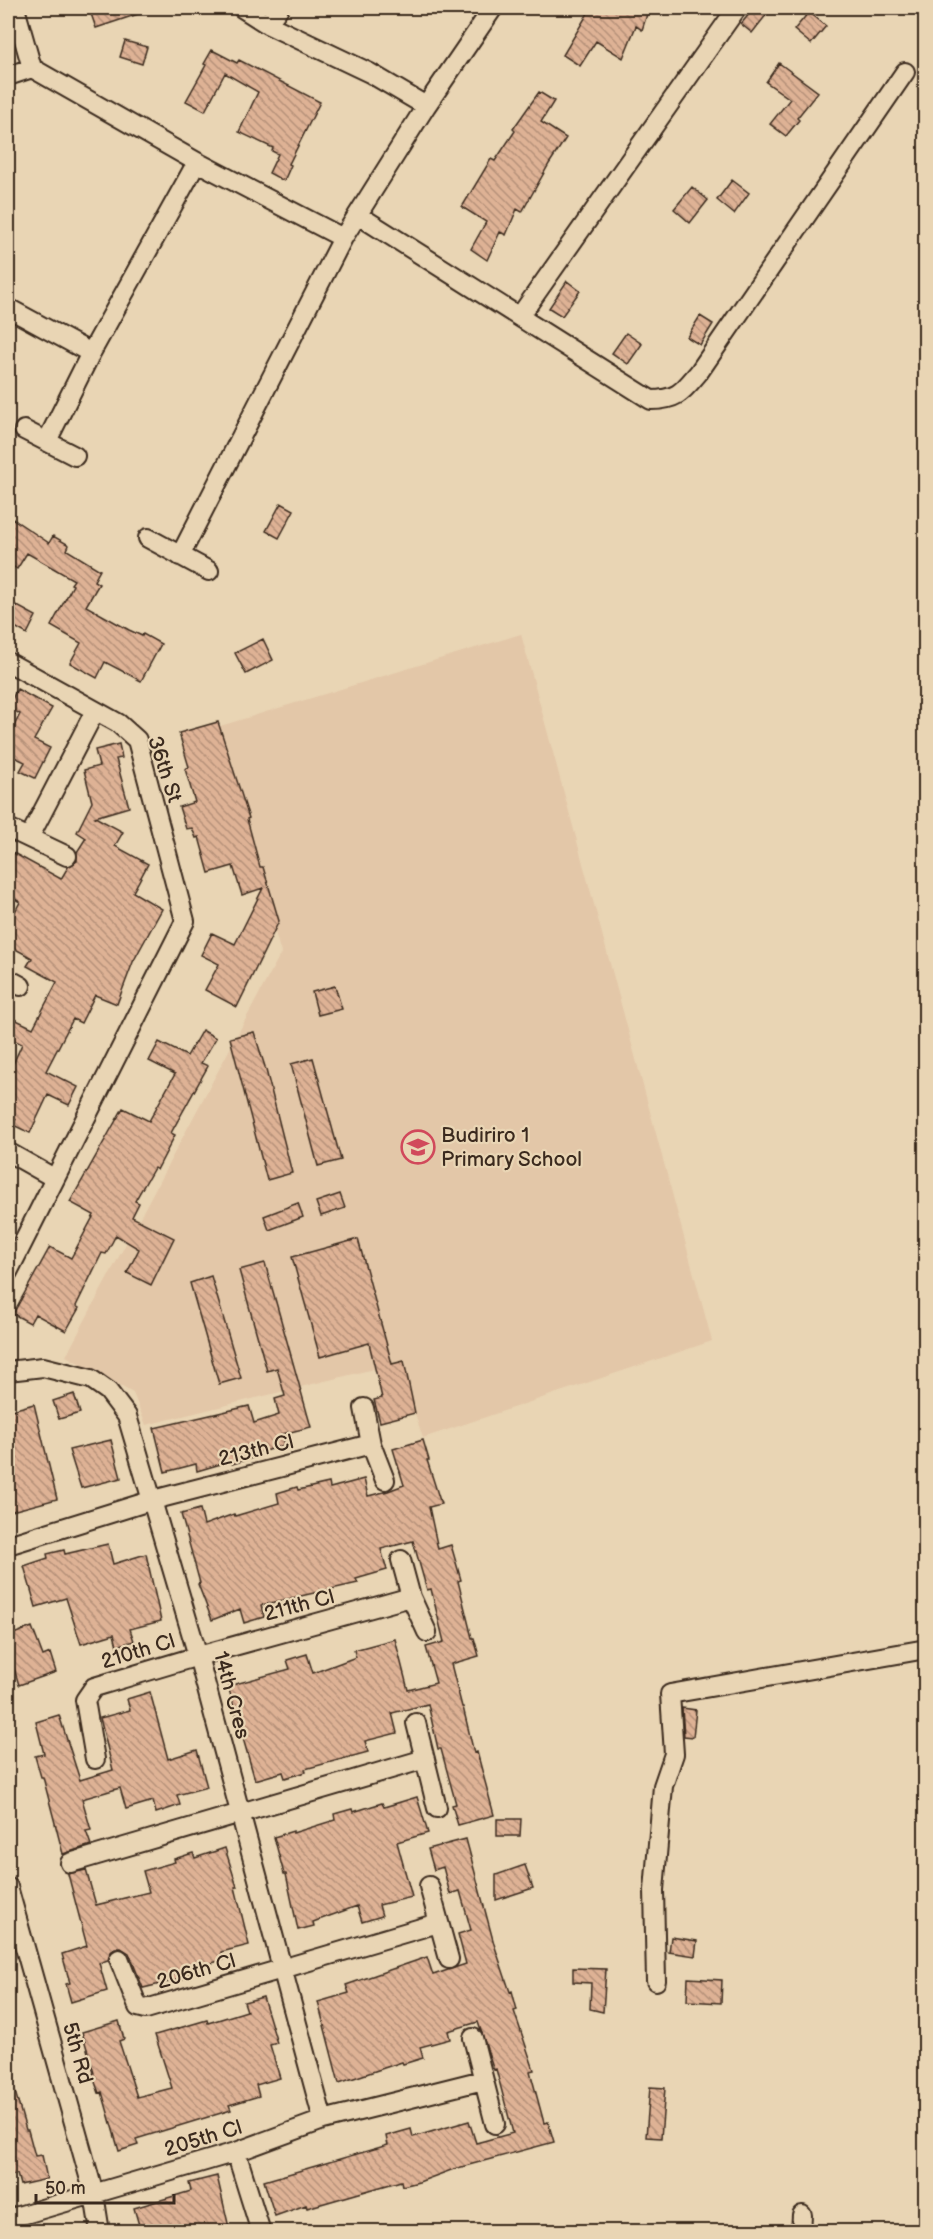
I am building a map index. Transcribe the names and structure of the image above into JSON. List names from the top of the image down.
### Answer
{
  "streets": {
    "street": [
      "36th St",
      "213th Cl",
      "211th Cl",
      "210th Cl",
      "14th Cres",
      "206th Cl",
      "5th Rd",
      "205th Cl"
    ]
  },
  "crossings": [
    ["213th Cl", "14th Cres"],
    ["211th Cl", "210th Cl"],
    ["211th Cl", "14th Cres"],
    ["210th Cl", "14th Cres"],
    ["14th Cres", "206th Cl"],
    ["14th Cres", "205th Cl"],
    ["5th Rd", "205th Cl"]
  ],
  "places": {
    "school or university": ["Budiriro 1 Primary School"]
  },
  "scale_bar": "50 m"
}
